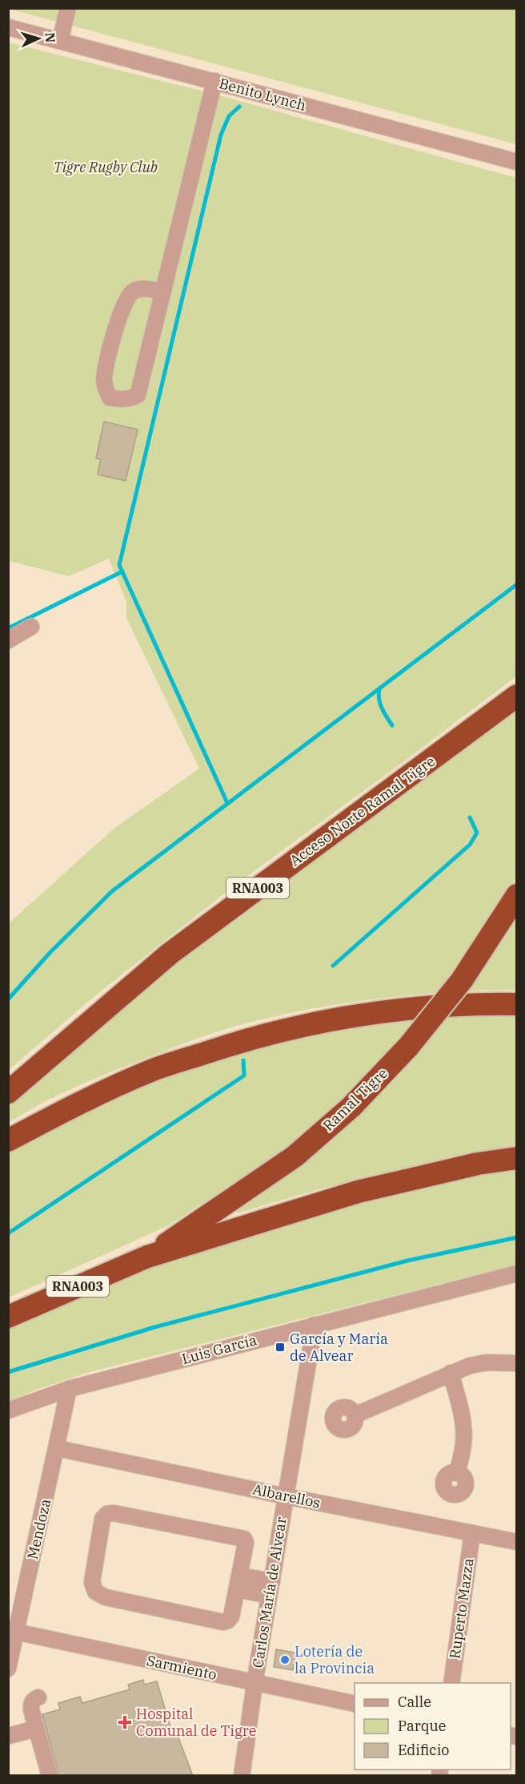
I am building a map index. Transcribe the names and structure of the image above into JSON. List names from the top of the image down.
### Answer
{
  "streets": {
    "highway": ["Acceso Norte Ramal Tigre", "RNA003", "Ramal Tigre"],
    "street": [
      "Benito Lynch",
      "Luis García",
      "Albarellos",
      "Mendoza",
      "Carlos María de Alvear",
      "Ruperto Mazza",
      "Sarmiento"
    ]
  },
  "crossings": [
    ["RNA003", "Ramal Tigre"],
    ["Luis García", "Mendoza"],
    ["Luis García", "Carlos María de Alvear"],
    ["Albarellos", "Mendoza"],
    ["Albarellos", "Carlos María de Alvear"],
    ["Albarellos", "Ruperto Mazza"],
    ["Mendoza", "Sarmiento"],
    ["Carlos María de Alvear", "Sarmiento"]
  ],
  "parks": ["Tigre Rugby Club"],
  "places": {
    "transit": ["García y María de Alvear"],
    "other": ["Lotería de la Provincia"],
    "health": ["Hospital Comunal de Tigre"]
  },
  "legend": ["Calle", "Parque", "Edificio"],
  "north": "right"
}
